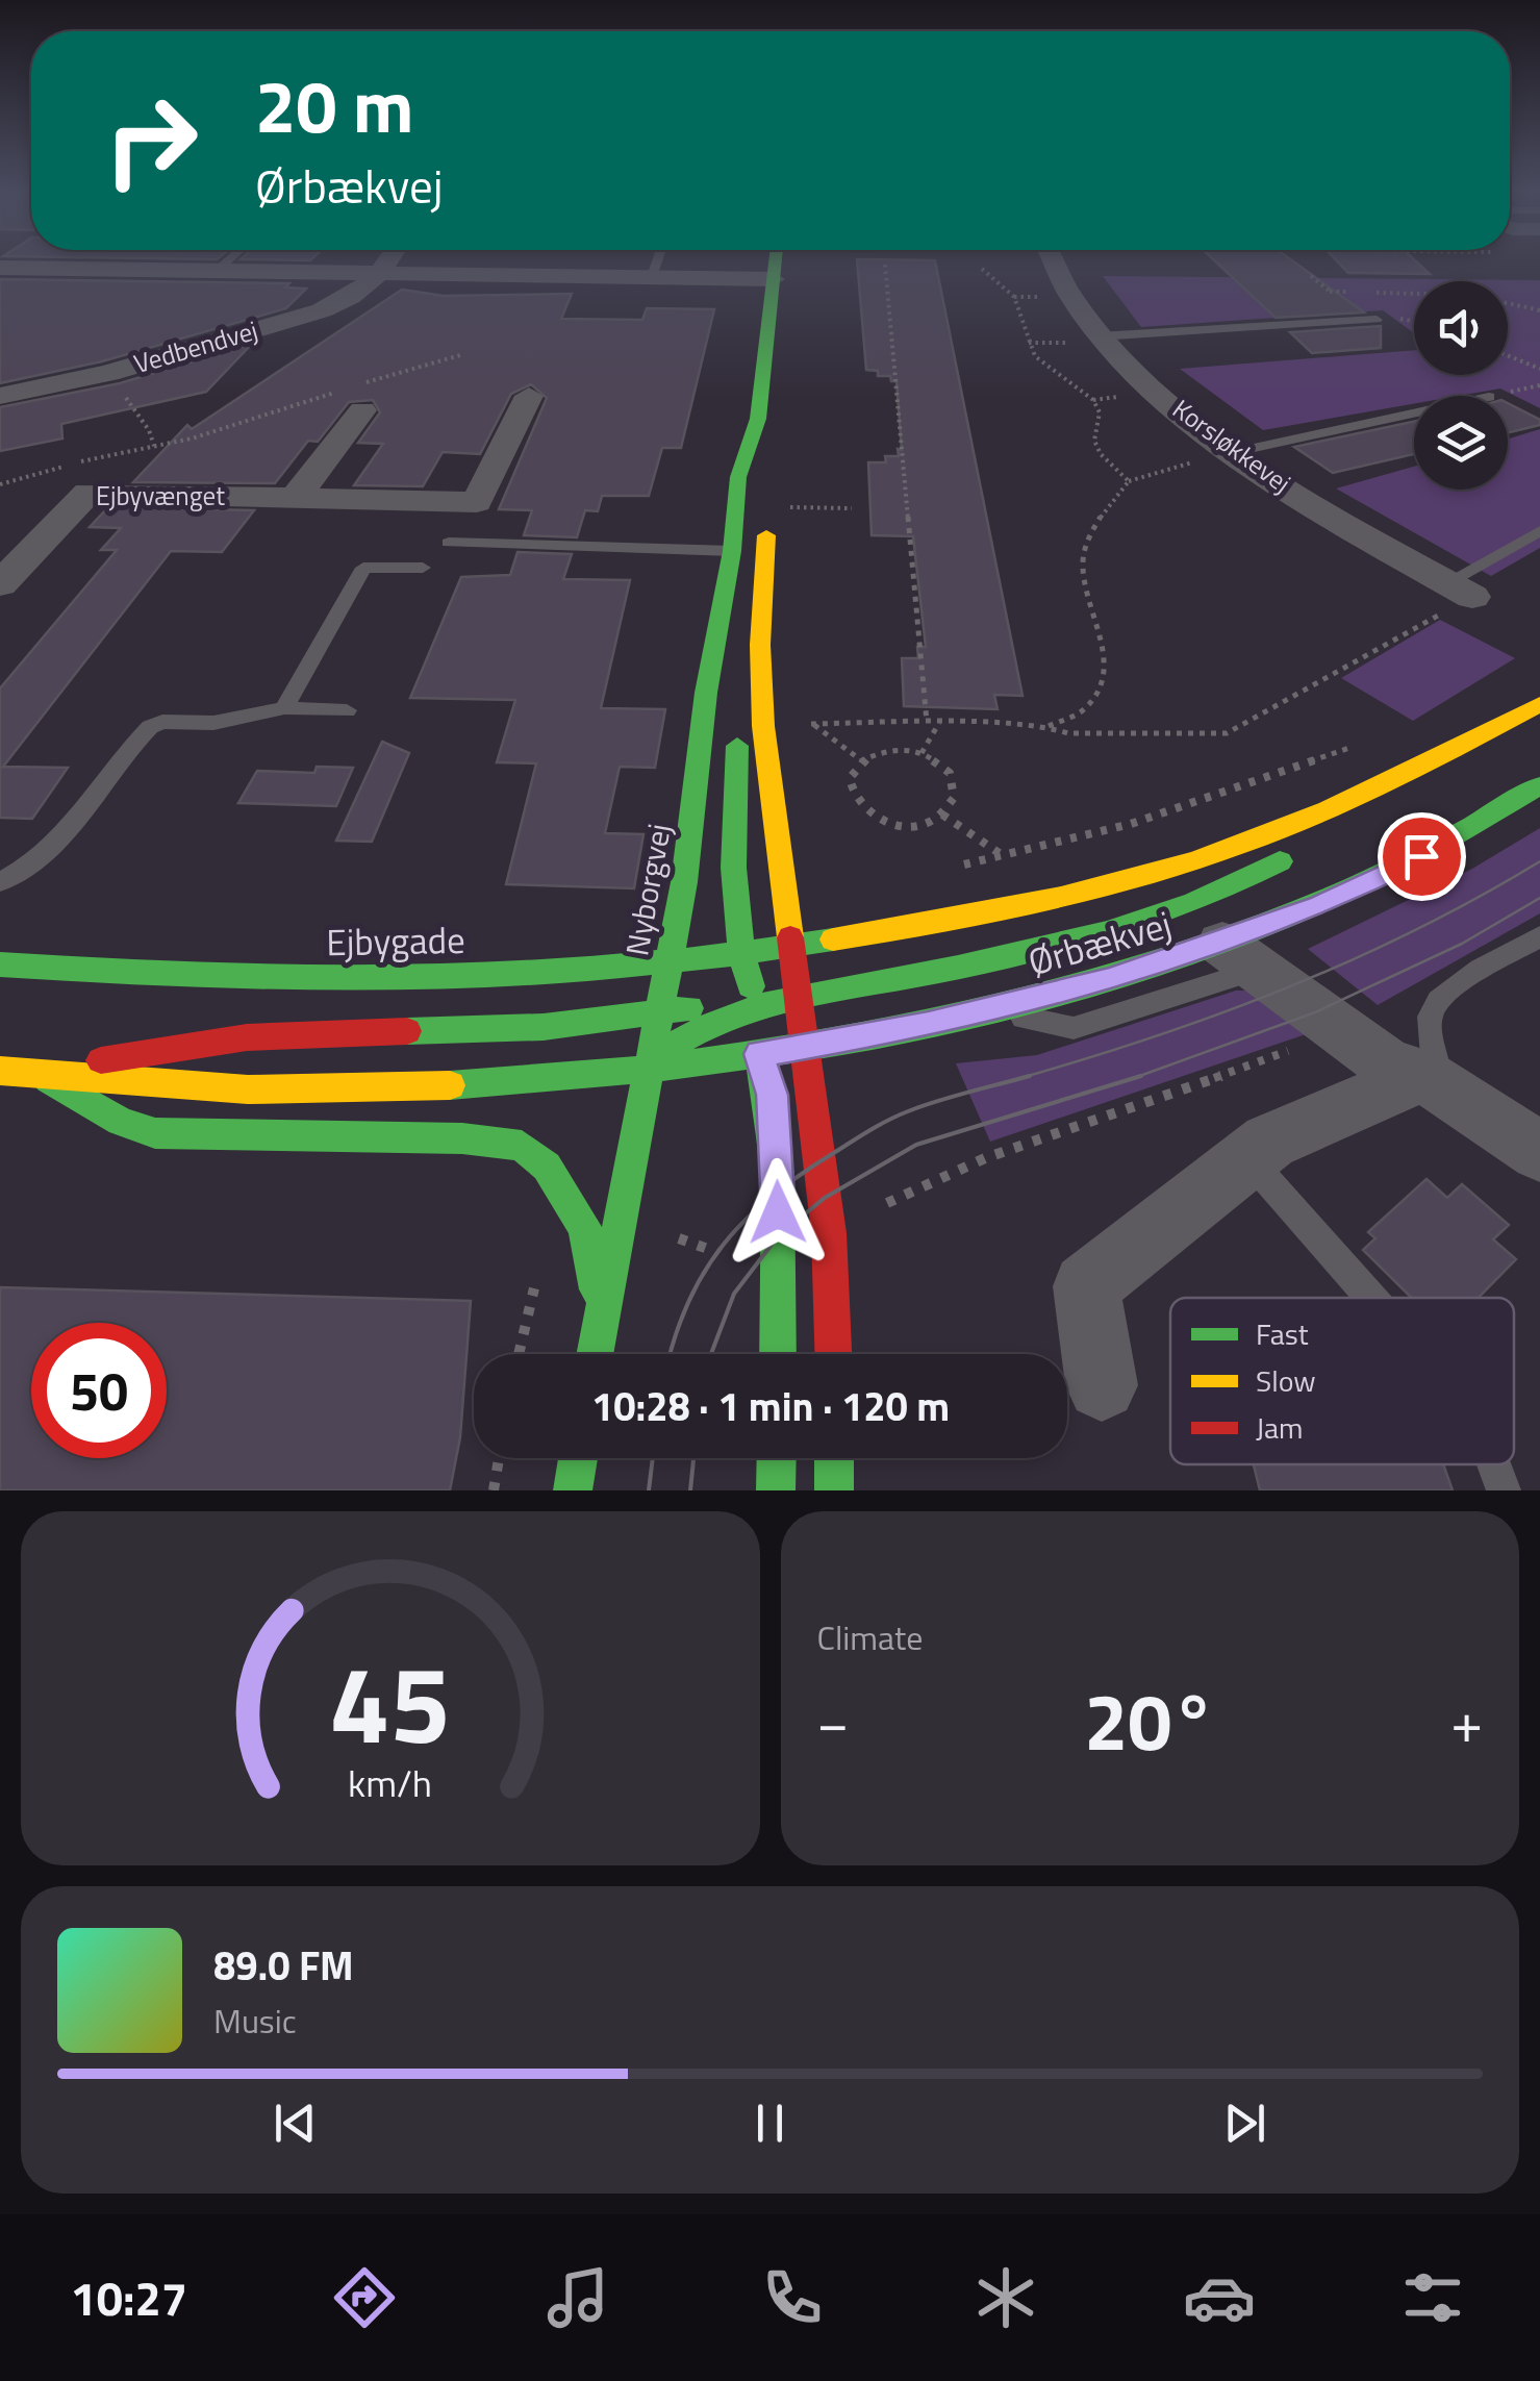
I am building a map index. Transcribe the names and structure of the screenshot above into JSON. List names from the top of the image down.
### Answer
{
  "streets": {
    "main road": ["Nyborgvej", "Ejbygade", "Ørbækvej"],
    "street": ["Vedbendvej", "Korsløkkevej", "Ejbyvænget"]
  },
  "crossings": [
    ["Nyborgvej", "Ejbygade"],
    ["Nyborgvej", "Ørbækvej"],
    ["Ejbygade", "Ørbækvej"]
  ],
  "legend": ["Fast", "Slow", "Jam"],
  "page": {
    "turn": ["20 m", "Ørbækvej"],
    "limit": "50",
    "trip": "10:28 · 1 min · 120 m",
    "tile": "Climate",
    "heat": ["−", "20°", "+"],
    "song": ["89.0 FM", "Music"],
    "tabs": "10:27",
    "gauge": ["45", "km/h"]
  }
}
